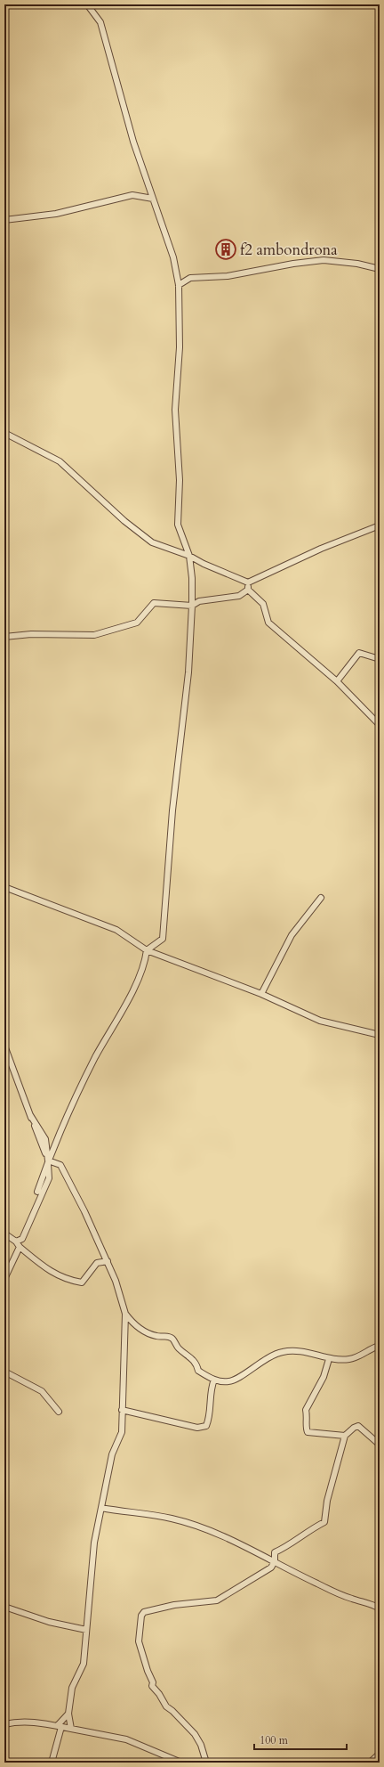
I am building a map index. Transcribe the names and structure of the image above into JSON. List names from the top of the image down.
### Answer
{
  "places": {
    "building": ["f2 ambondrona"]
  },
  "scale_bar": "100 m"
}
